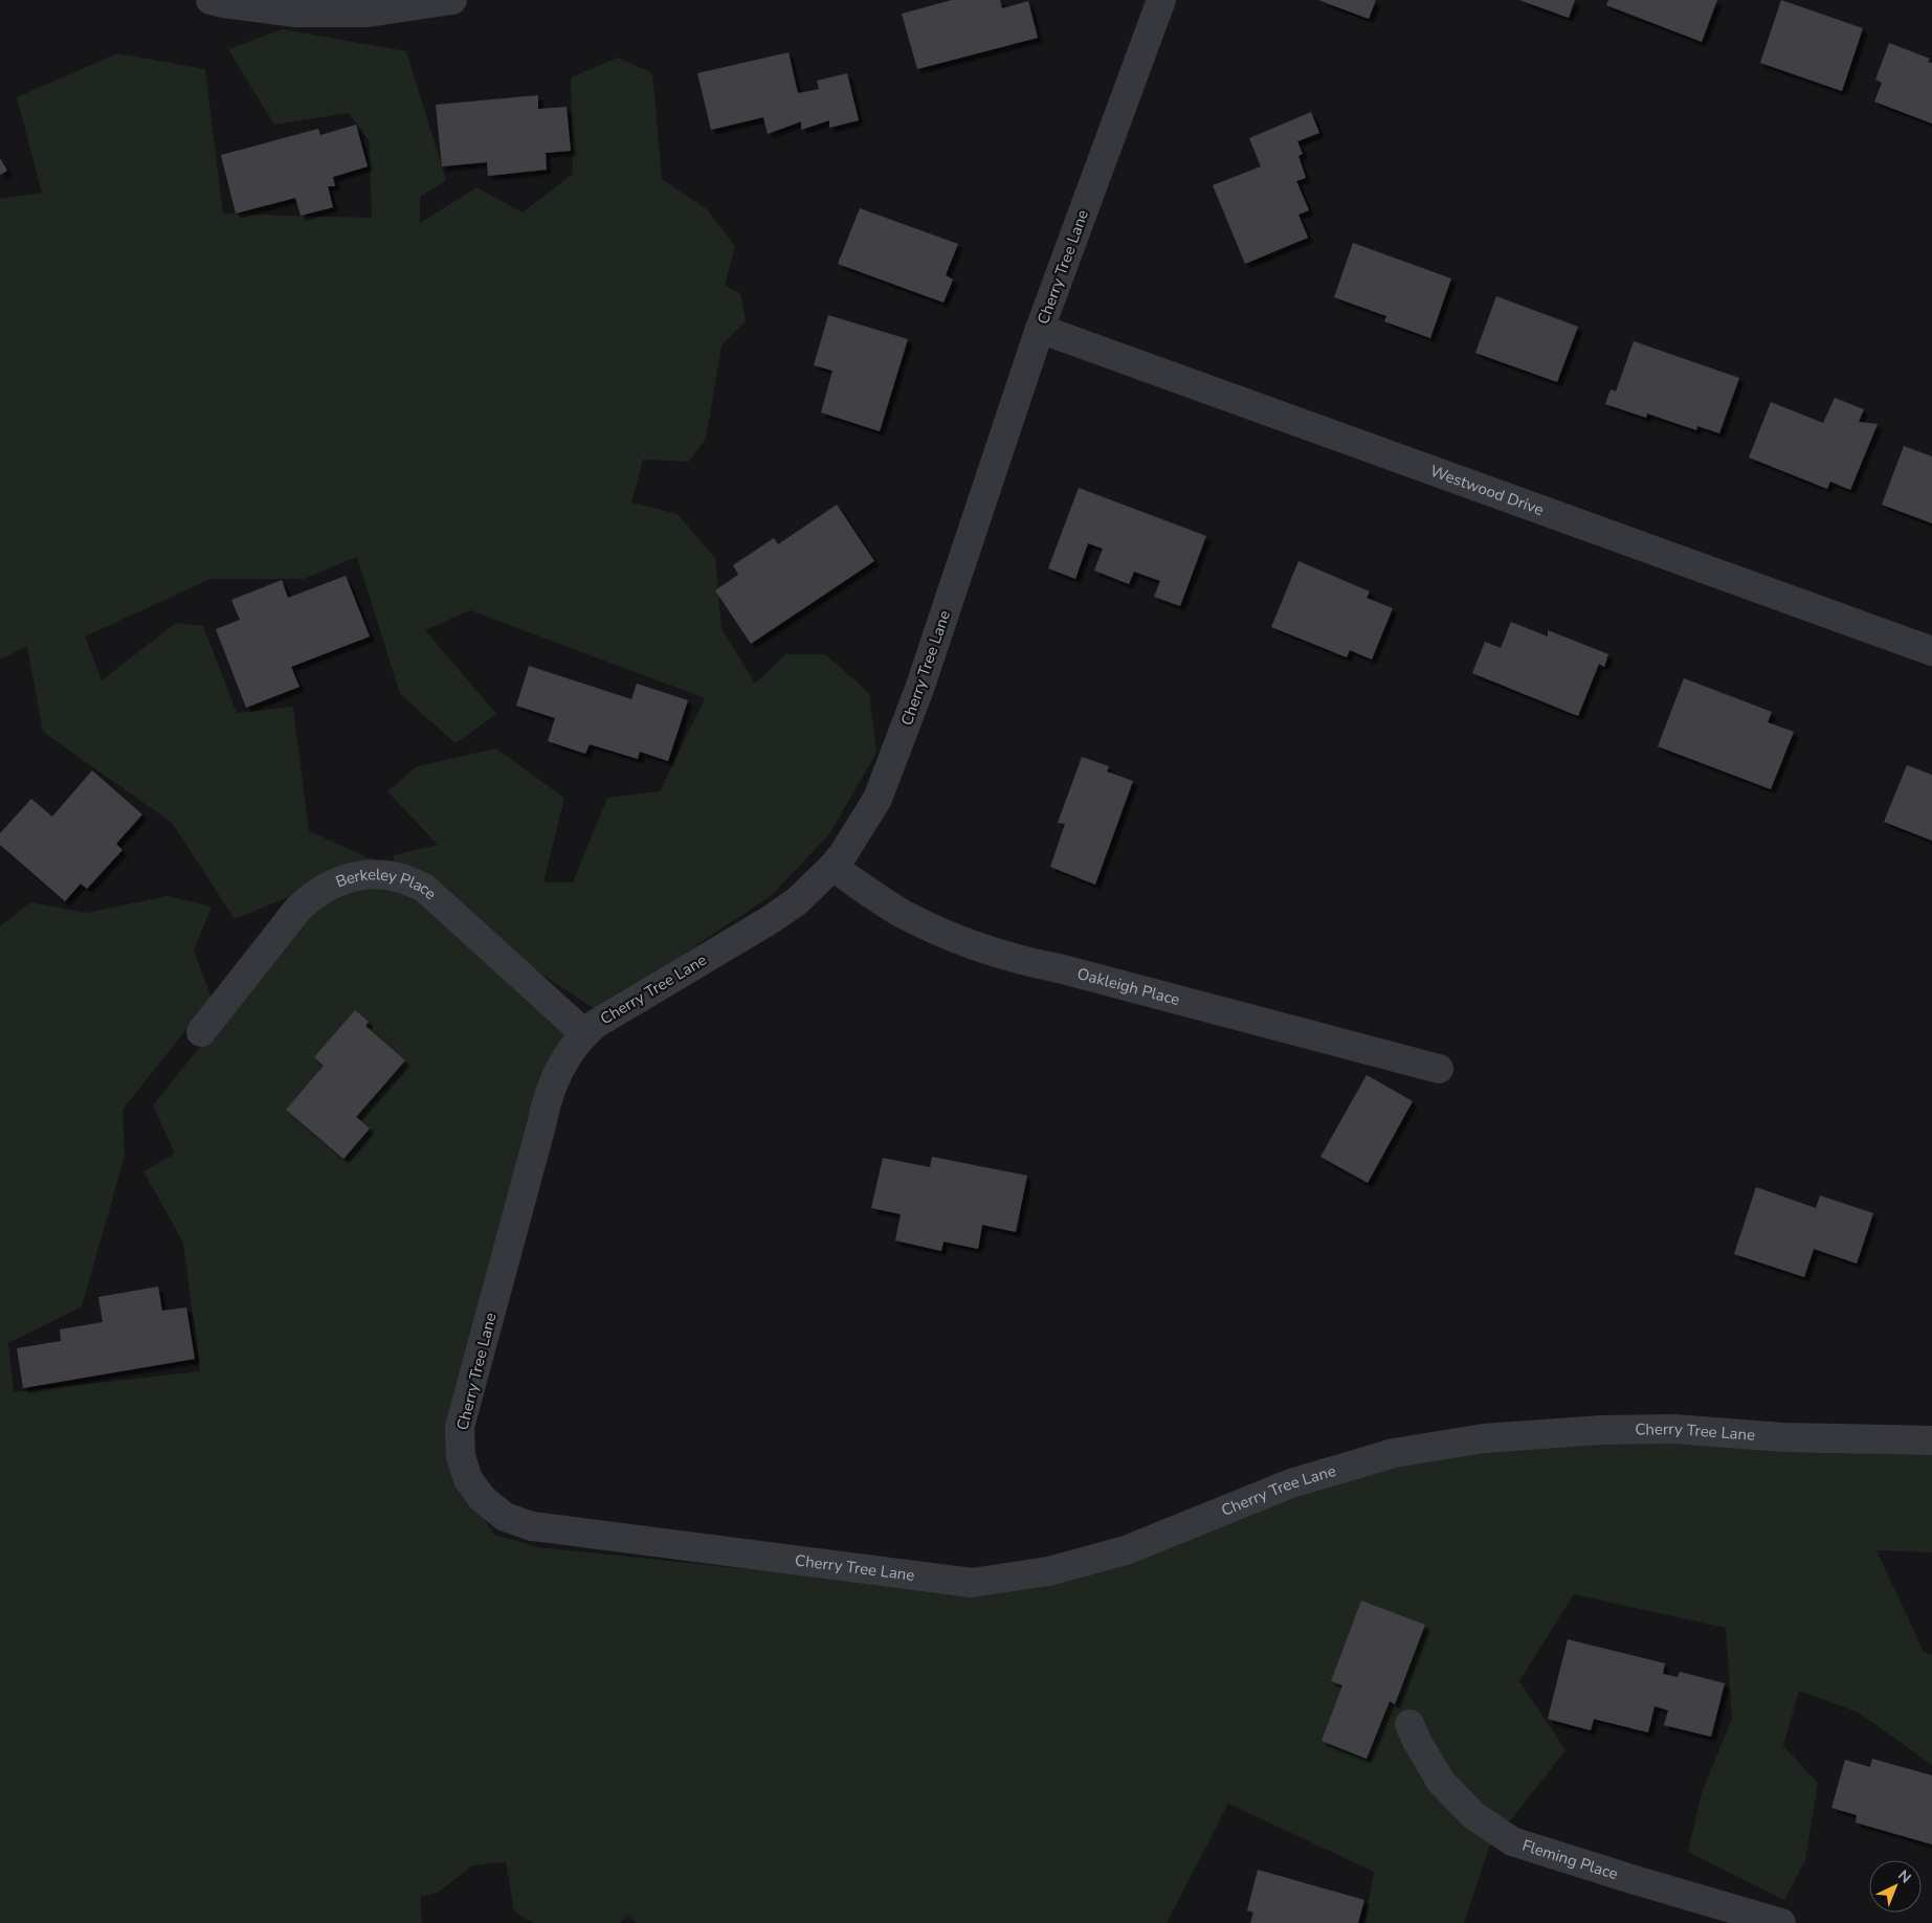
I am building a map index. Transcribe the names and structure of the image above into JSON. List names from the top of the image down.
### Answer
{
  "streets": {
    "street": [
      "Cherry Tree Lane",
      "Westwood Drive",
      "Berkeley Place",
      "Oakleigh Place",
      "Fleming Place"
    ]
  },
  "crossings": [
    ["Cherry Tree Lane", "Westwood Drive"],
    ["Cherry Tree Lane", "Berkeley Place"],
    ["Cherry Tree Lane", "Oakleigh Place"]
  ],
  "north": "top right"
}
